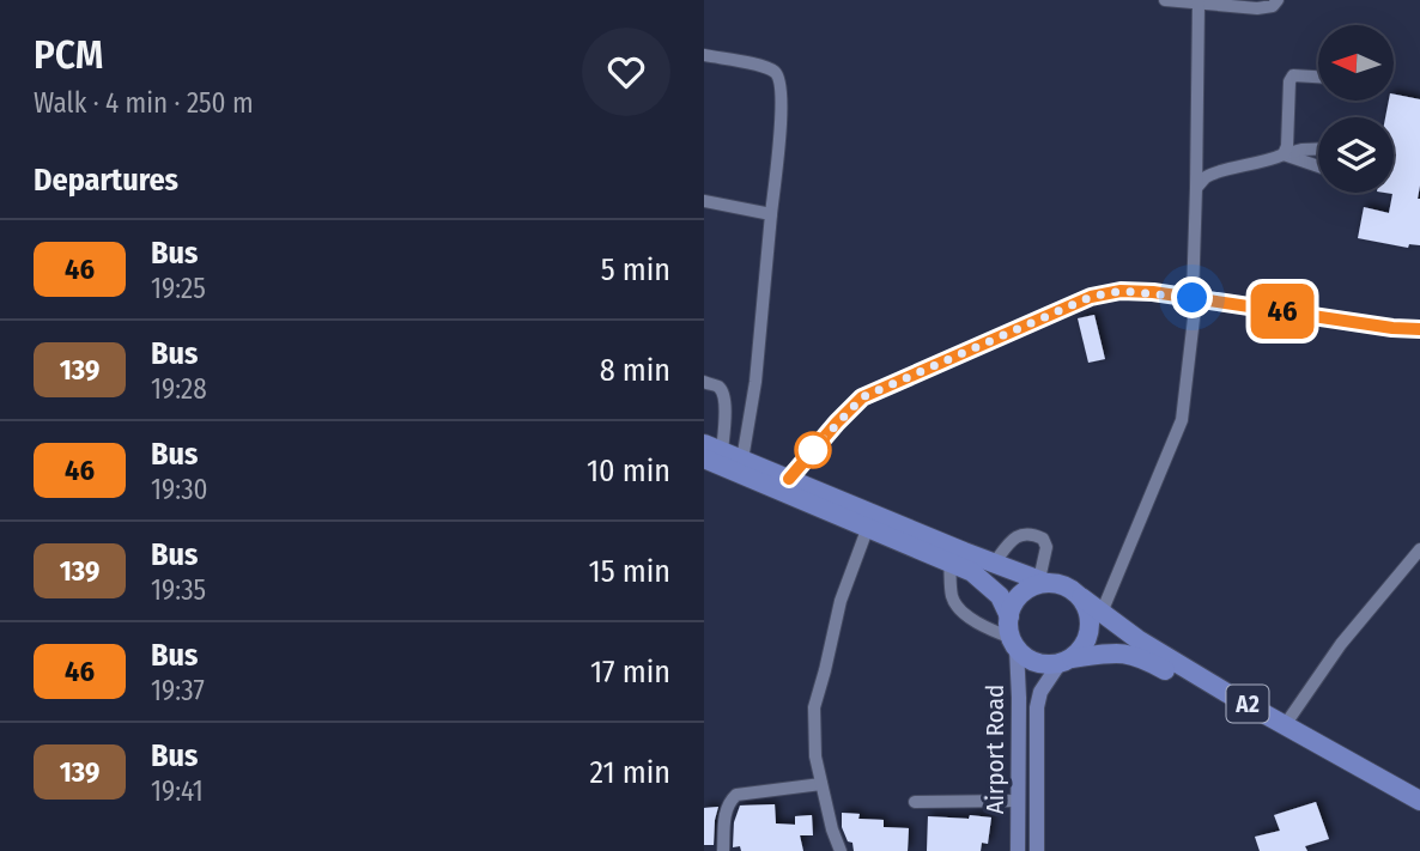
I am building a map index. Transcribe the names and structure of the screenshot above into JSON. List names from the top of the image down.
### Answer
{
  "streets": {
    "highway": ["A2"],
    "main road": ["Airport Road"]
  },
  "crossings": [
    ["A2", "Airport Road"]
  ],
  "lines": ["bus line 46"],
  "north": "left",
  "page": {
    "heading": [
      ["PCM", "Walk · 4 min · 250 m"],
      "Departures"
    ],
    "on_map": "46",
    "list": [
      {
        "mark": "46",
        "name": "Bus",
        "note": "19:25",
        "value": "5 min"
      },
      {
        "mark": "139",
        "name": "Bus",
        "note": "19:28",
        "value": "8 min"
      },
      {
        "mark": "46",
        "name": "Bus",
        "note": "19:30",
        "value": "10 min"
      },
      {
        "mark": "139",
        "name": "Bus",
        "note": "19:35",
        "value": "15 min"
      },
      {
        "mark": "46",
        "name": "Bus",
        "note": "19:37",
        "value": "17 min"
      },
      {
        "mark": "139",
        "name": "Bus",
        "note": "19:41",
        "value": "21 min"
      }
    ]
  }
}
